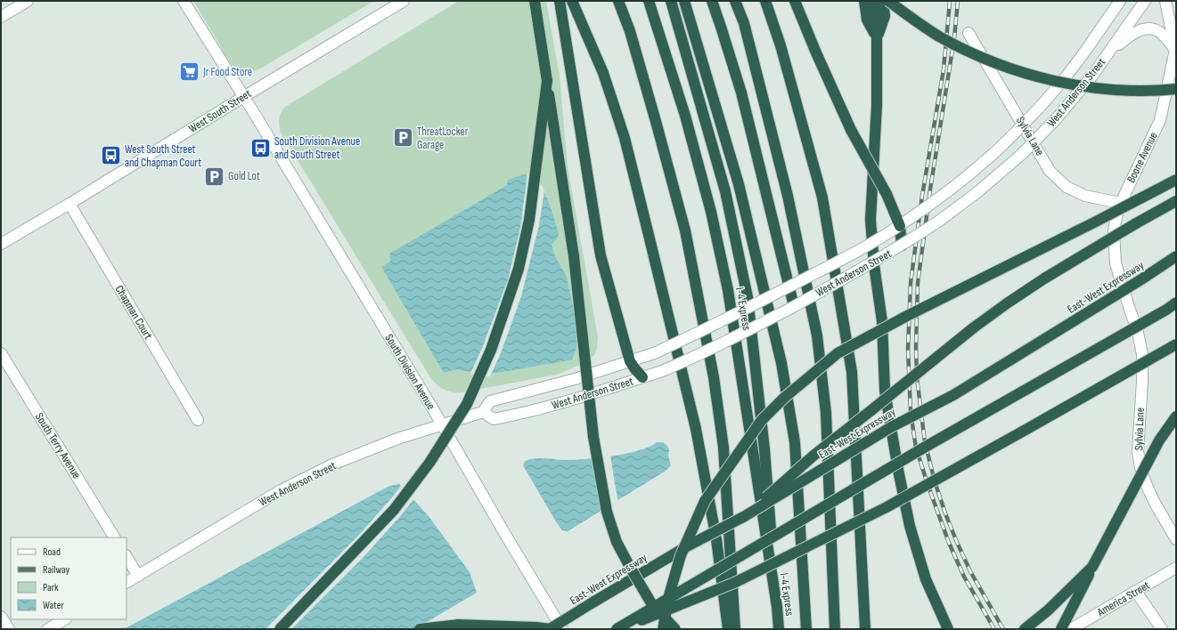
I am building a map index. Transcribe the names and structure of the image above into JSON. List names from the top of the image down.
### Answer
{
  "streets": {
    "highway": ["East-West Expressway", "I-4 Express"],
    "main road": [
      "West Anderson Street",
      "West South Street",
      "Sylvia Lane",
      "Boone Avenue",
      "Chapman Court",
      "South Division Avenue",
      "South Terry Avenue",
      "America Street"
    ]
  },
  "crossings": [
    ["West Anderson Street", "South Division Avenue"],
    ["West South Street", "Chapman Court"],
    ["West South Street", "South Division Avenue"],
    ["Sylvia Lane", "Boone Avenue"]
  ],
  "places": {
    "supermarket": ["Jr Food Store"],
    "parking": ["ThreatLocker Garage", "Gold Lot"],
    "bus stop": ["South Division Avenue and South Street", "West South Street and Chapman Court"]
  },
  "legend": [
    "Road",
    "Railway",
    "Park",
    "Water"
  ]
}
